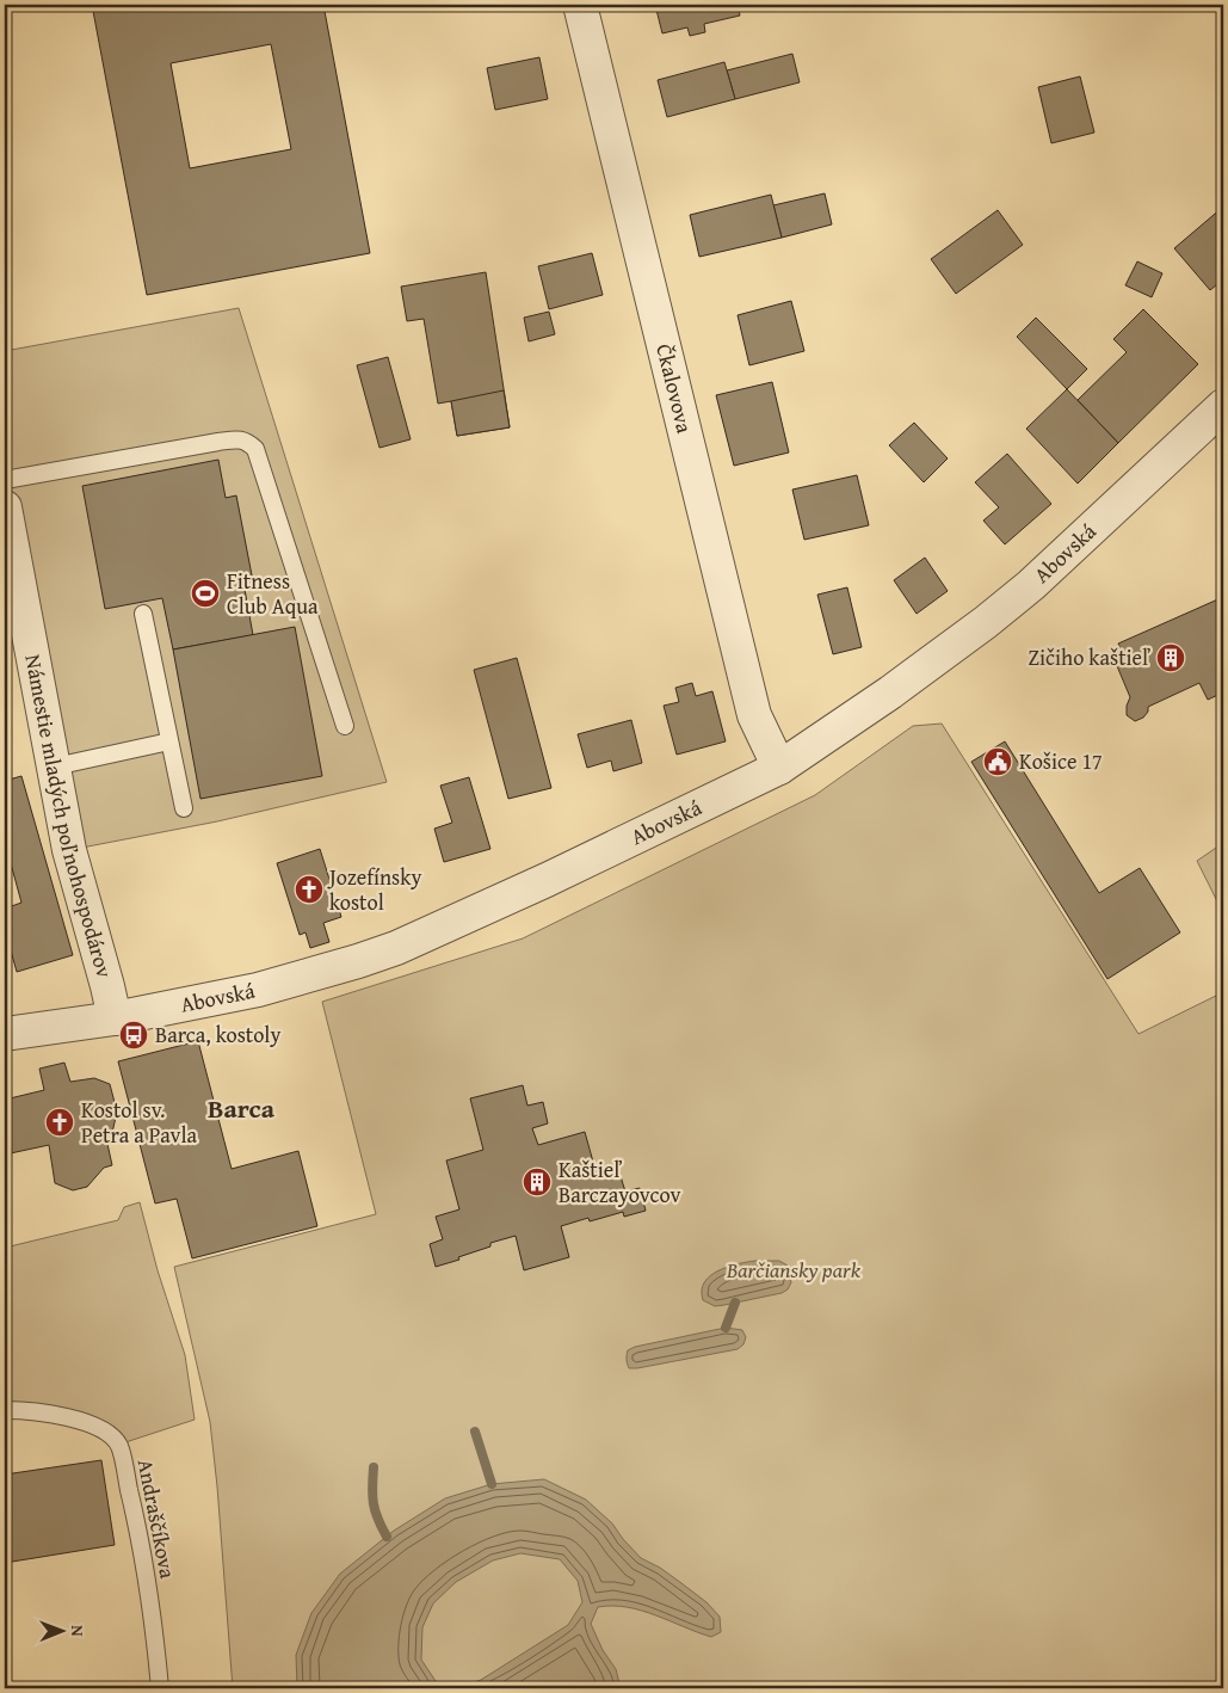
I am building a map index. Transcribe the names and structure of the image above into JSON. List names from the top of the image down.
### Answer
{
  "streets": {
    "street": ["Čkalovova", "Abovská", "Námestie mladých poľnohospodárov"],
    "lane": ["Andraščíkova"]
  },
  "crossings": [
    ["Čkalovova", "Abovská"],
    ["Abovská", "Námestie mladých poľnohospodárov"]
  ],
  "districts": ["Barca"],
  "parks": ["Barčiansky park"],
  "places": {
    "sports": ["Fitness Club Aqua"],
    "building": ["Zičiho kaštieľ", "Kaštieľ Barczayovcov"],
    "public building": ["Košice 17"],
    "church": ["Jozefínsky kostol", "Kostol sv. Petra a Pavla"],
    "bus stop": ["Barca, kostoly"]
  },
  "north": "right"
}
